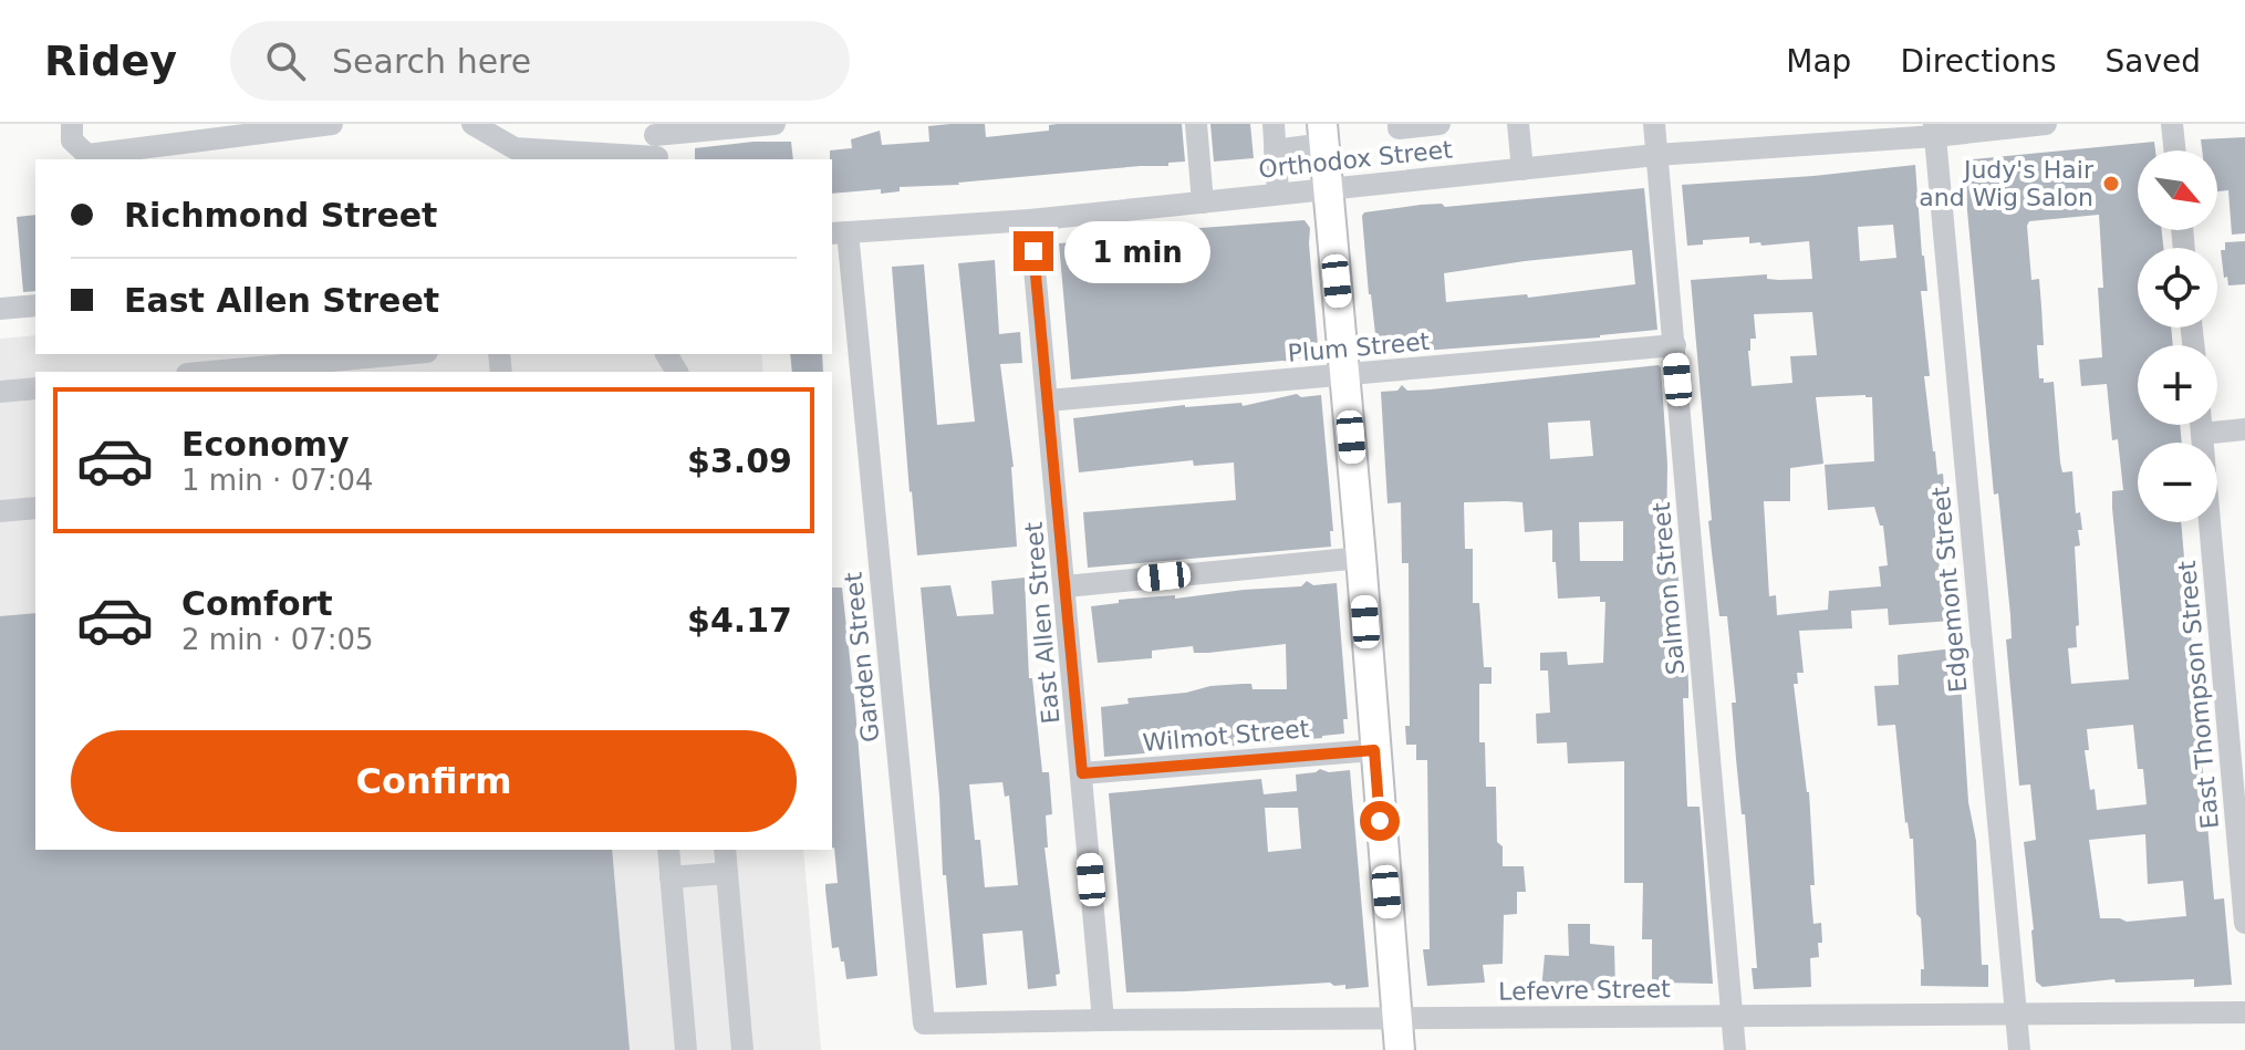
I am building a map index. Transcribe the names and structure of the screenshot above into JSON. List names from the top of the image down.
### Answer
{
  "streets": {
    "street": [
      "Orthodox Street",
      "Plum Street",
      "Salmon Street",
      "Edgemont Street",
      "East Allen Street",
      "Garden Street",
      "East Thompson Street",
      "Wilmot Street",
      "Lefevre Street"
    ]
  },
  "crossings": [
    ["Orthodox Street", "Salmon Street"],
    ["Orthodox Street", "Edgemont Street"],
    ["Orthodox Street", "East Allen Street"],
    ["Orthodox Street", "Garden Street"],
    ["Plum Street", "Salmon Street"],
    ["Plum Street", "East Allen Street"],
    ["Salmon Street", "Lefevre Street"],
    ["Edgemont Street", "Lefevre Street"],
    ["East Allen Street", "Wilmot Street"],
    ["East Allen Street", "Lefevre Street"],
    ["Garden Street", "Lefevre Street"]
  ],
  "places": ["Judy's Hair and Wig Salon"],
  "north": "bottom right",
  "page": {
    "header": "Ridey",
    "search": "Search here",
    "nav": ["Map", "Directions", "Saved"],
    "map_buttons": ["+", "−"],
    "banner": ["Richmond Street", "East Allen Street"],
    "bubble": "1 min",
    "list": [
      {
        "name": "Economy",
        "note": "1 min · 07:04",
        "value": "$3.09"
      },
      {
        "name": "Comfort",
        "note": "2 min · 07:05",
        "value": "$4.17"
      }
    ],
    "buttons": "Confirm"
  }
}
